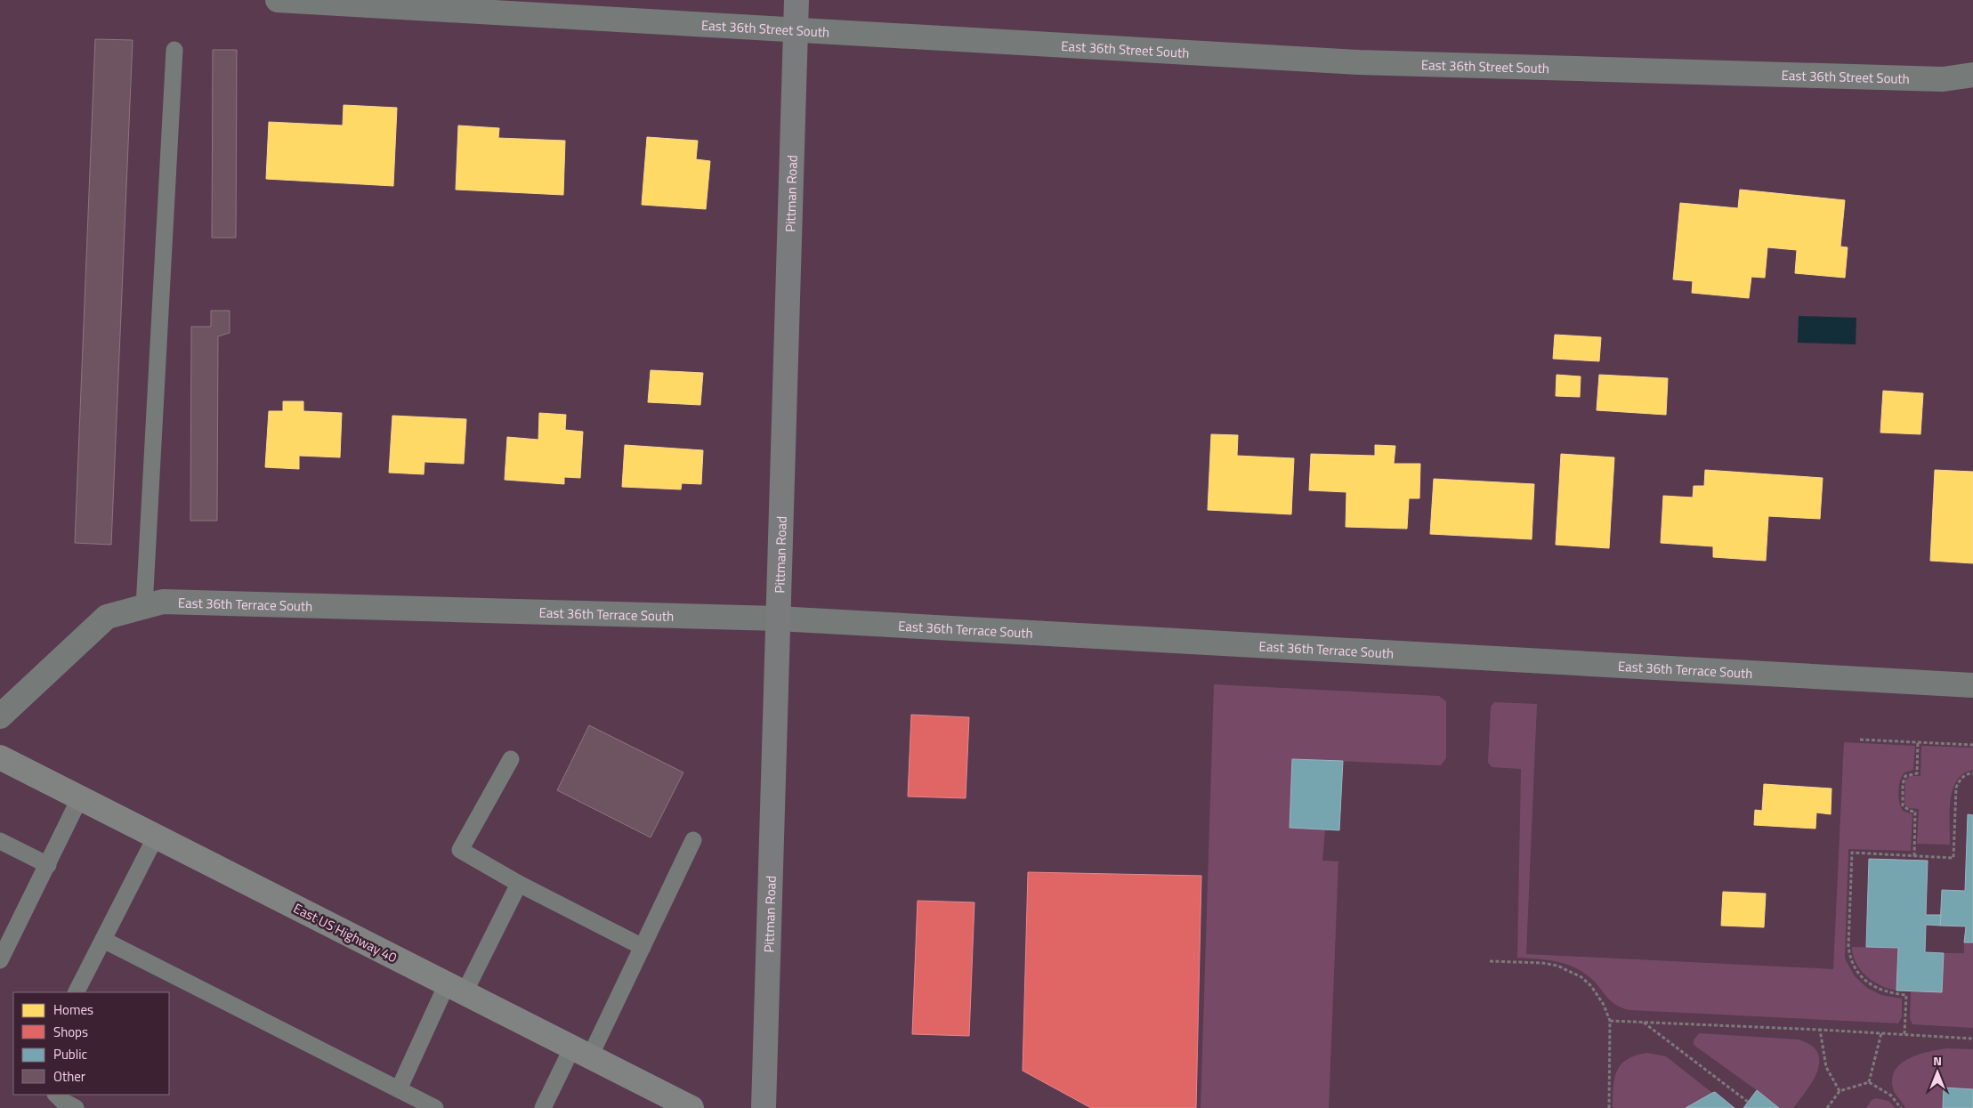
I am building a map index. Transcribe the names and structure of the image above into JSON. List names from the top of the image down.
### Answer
{
  "streets": {
    "main road": ["East US Highway 40"],
    "street": ["East 36th Street South", "Pittman Road", "East 36th Terrace South"]
  },
  "crossings": [
    ["East 36th Street South", "Pittman Road"],
    ["Pittman Road", "East 36th Terrace South"]
  ],
  "legend": [
    "Homes",
    "Shops",
    "Public",
    "Other"
  ],
  "north": "top"
}
